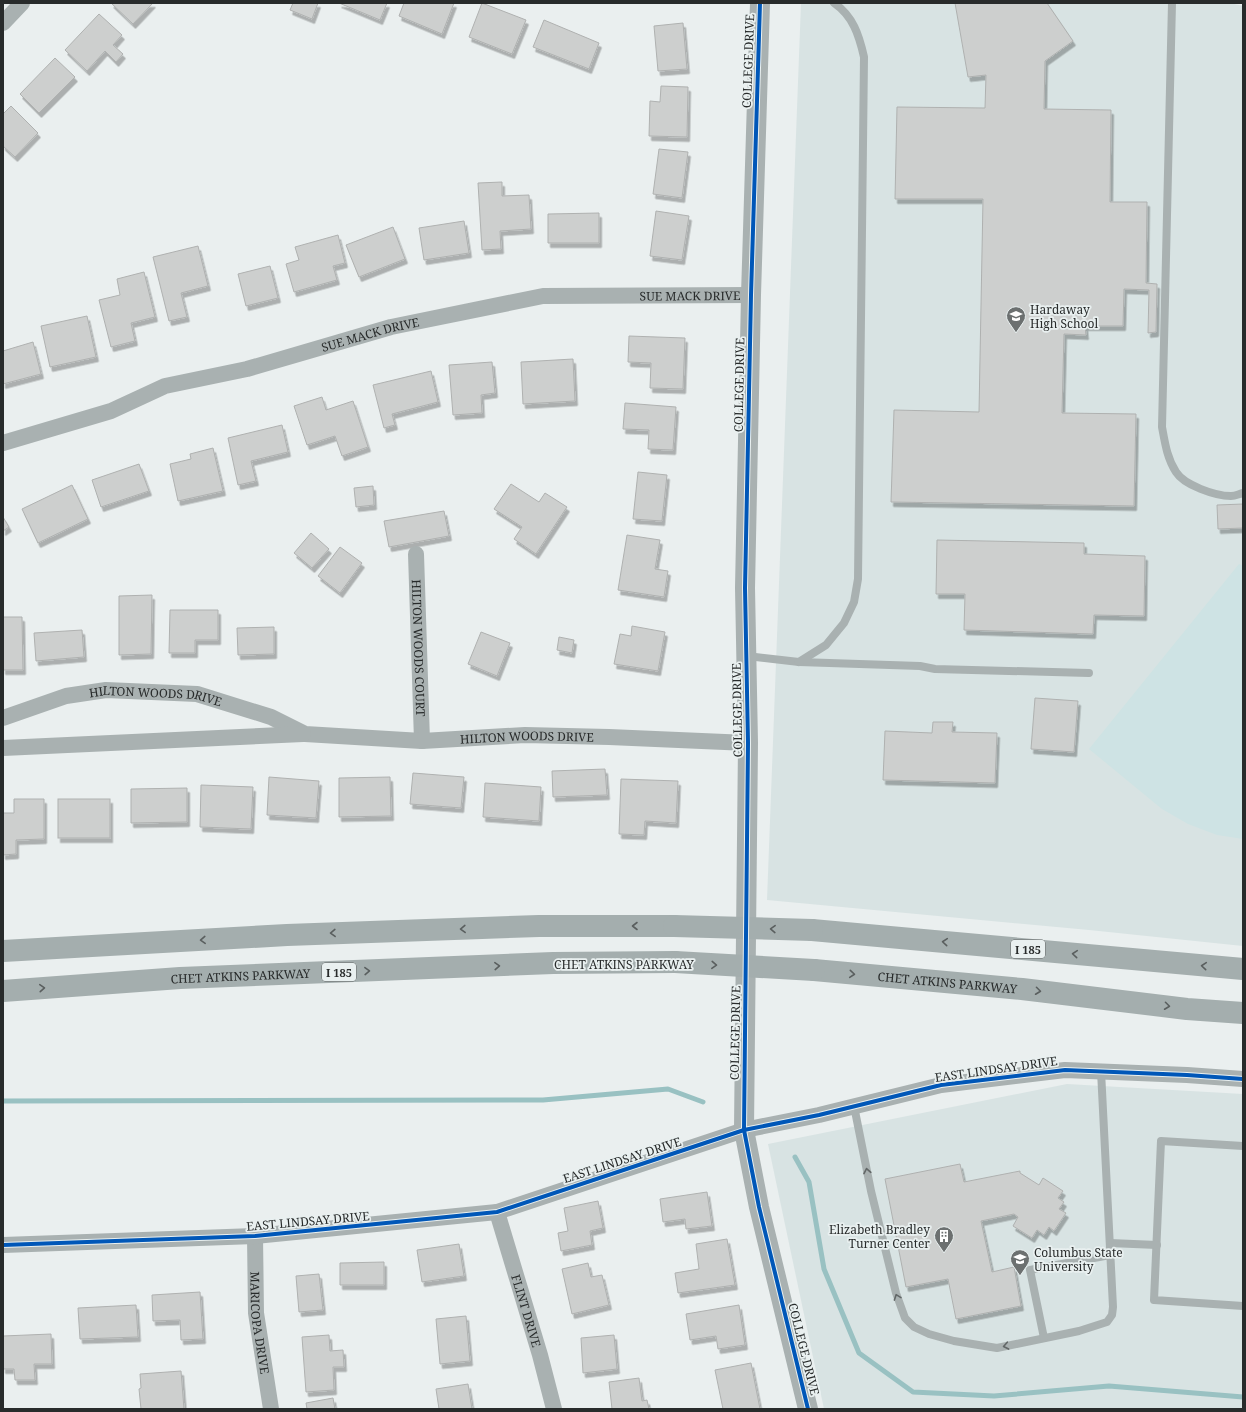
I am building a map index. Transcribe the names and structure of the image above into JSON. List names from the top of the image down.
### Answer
{
  "streets": {
    "highway": ["I 185", "CHET ATKINS PARKWAY"],
    "street": [
      "COLLEGE DRIVE",
      "SUE MACK DRIVE",
      "HILTON WOODS COURT",
      "HILTON WOODS DRIVE",
      "EAST LINDSAY DRIVE",
      "FLINT DRIVE",
      "MARICOPA DRIVE"
    ]
  },
  "crossings": [
    ["COLLEGE DRIVE", "SUE MACK DRIVE"],
    ["COLLEGE DRIVE", "HILTON WOODS DRIVE"],
    ["COLLEGE DRIVE", "EAST LINDSAY DRIVE"],
    ["HILTON WOODS COURT", "HILTON WOODS DRIVE"],
    ["EAST LINDSAY DRIVE", "FLINT DRIVE"],
    ["EAST LINDSAY DRIVE", "MARICOPA DRIVE"]
  ],
  "places": {
    "school or university": ["Hardaway High School", "Columbus State University"],
    "building": ["Elizabeth Bradley Turner Center"]
  }
}
